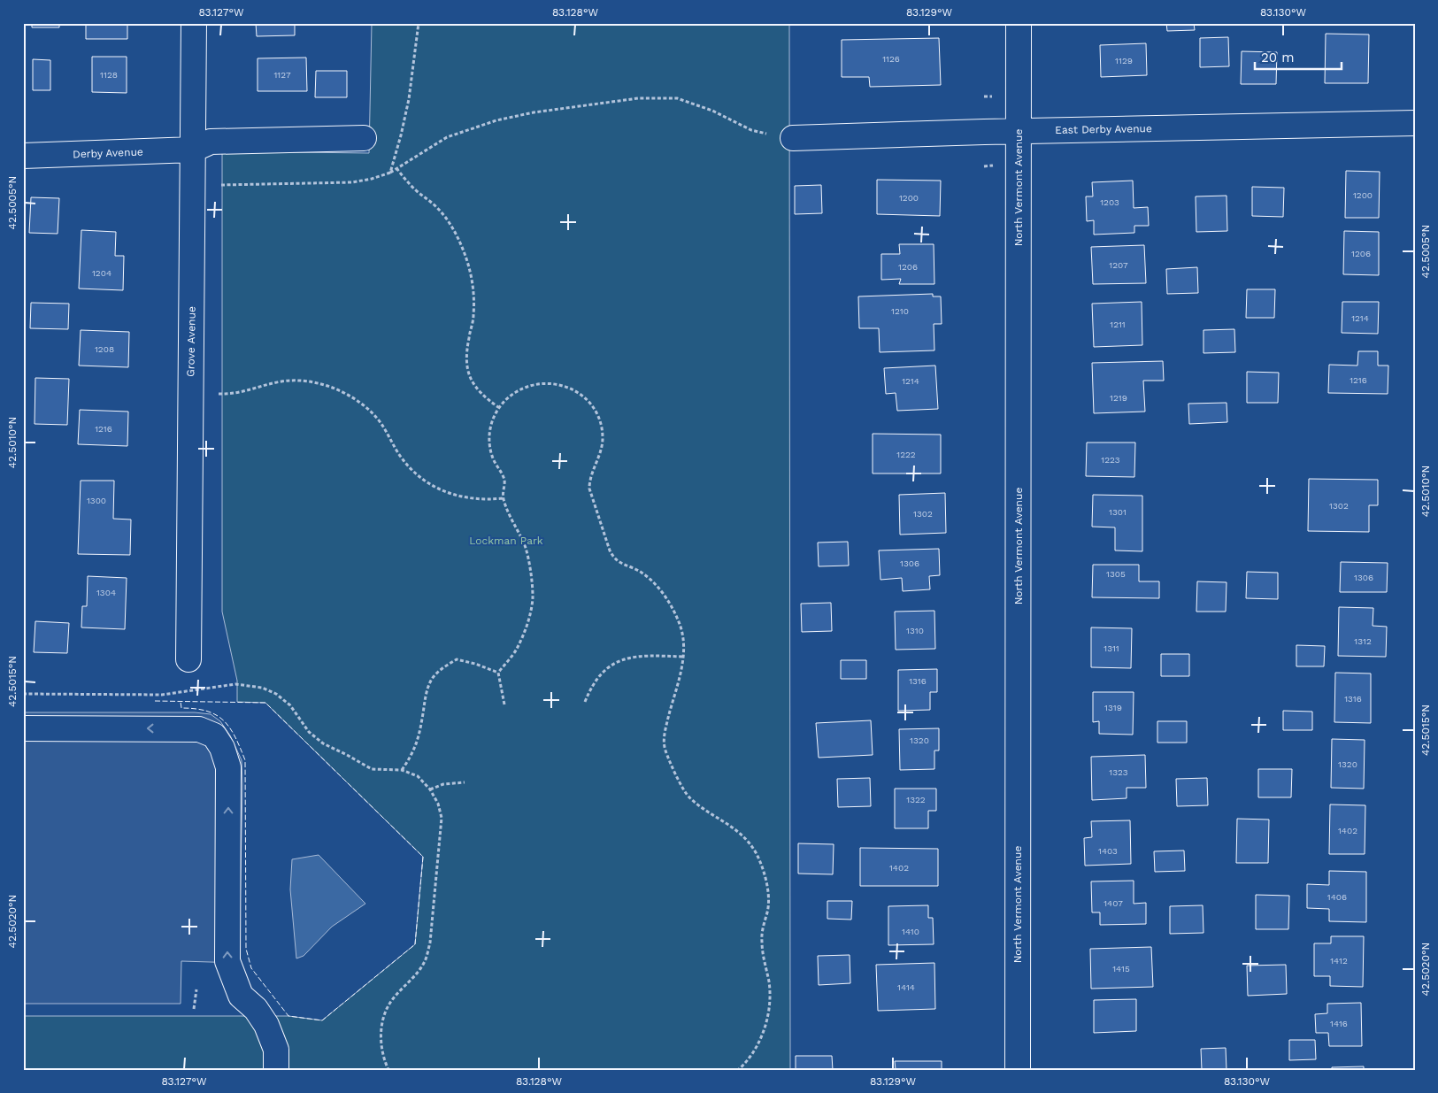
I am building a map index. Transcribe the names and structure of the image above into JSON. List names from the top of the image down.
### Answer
{
  "streets": {
    "street": [
      "East Derby Avenue",
      "Derby Avenue",
      "North Vermont Avenue",
      "Grove Avenue"
    ]
  },
  "crossings": [
    ["East Derby Avenue", "North Vermont Avenue"],
    ["Derby Avenue", "Grove Avenue"]
  ],
  "parks": ["Lockman Park"],
  "house_numbers": [
    "1126",
    "1129",
    "1128",
    "1127",
    "1200",
    "1200",
    "1203",
    "1206",
    "1207",
    "1206",
    "1204",
    "1210",
    "1214",
    "1211",
    "1208",
    "1216",
    "1214",
    "1219",
    "1216",
    "1222",
    "1223",
    "1300",
    "1302",
    "1301",
    "1302",
    "1306",
    "1305",
    "1306",
    "1304",
    "1310",
    "1312",
    "1311",
    "1316",
    "1316",
    "1319",
    "1320",
    "1320",
    "1323",
    "1322",
    "1402",
    "1403",
    "1402",
    "1406",
    "1407",
    "1410",
    "1412",
    "1415",
    "1414",
    "1416"
  ],
  "scale_bar": "20 m",
  "coordinates": [
    "83.127°W",
    "83.128°W",
    "83.129°W",
    "83.130°W",
    "42.5005°N",
    "42.5010°N",
    "42.5015°N",
    "42.5020°N"
  ]
}
